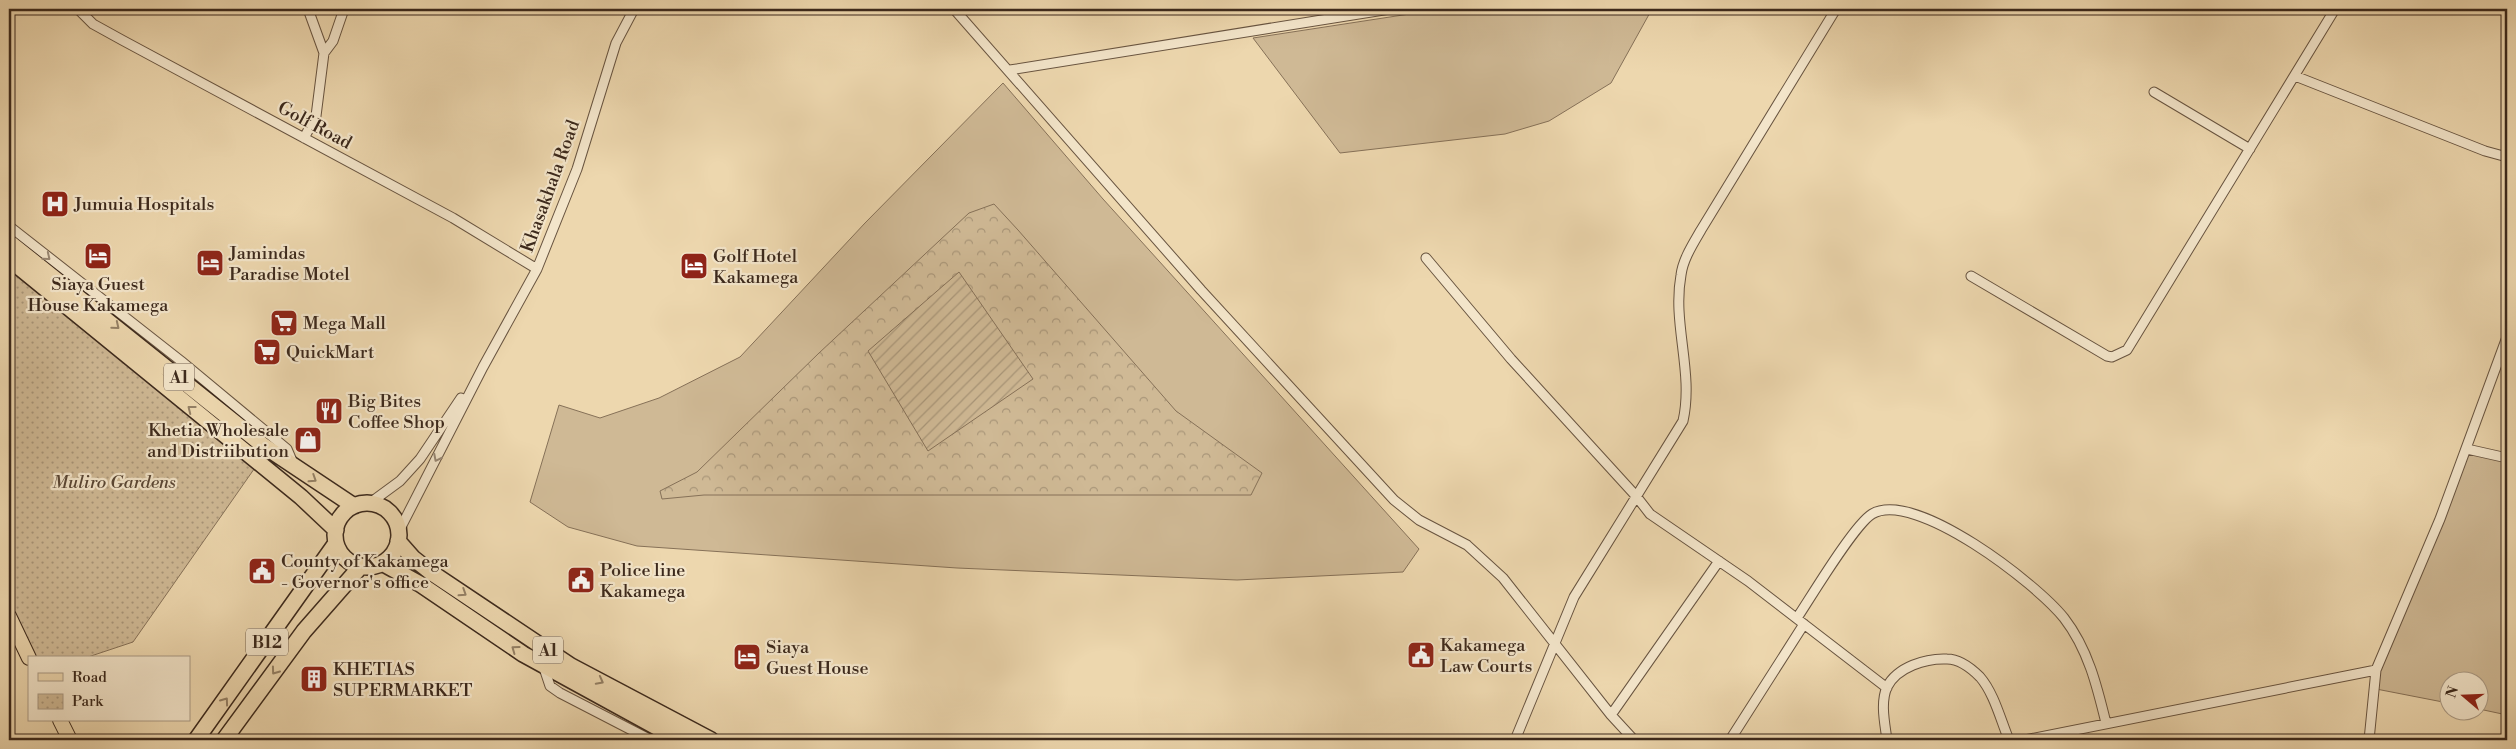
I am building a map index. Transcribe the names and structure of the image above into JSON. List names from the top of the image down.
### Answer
{
  "streets": {
    "highway": ["A1", "B12"],
    "street": ["Golf Road", "Khasakhala Road"]
  },
  "crossings": [
    ["Golf Road", "Khasakhala Road"],
    ["A1", "B12"]
  ],
  "parks": ["Muliro Gardens"],
  "places": {
    "hospital": ["Jumuia Hospitals"],
    "hotel": [
      "Siaya Guest House Kakamega",
      "Jamindas Paradise Motel",
      "Golf Hotel Kakamega",
      "Siaya Guest House"
    ],
    "supermarket": ["Mega Mall", "QuickMart"],
    "restaurant": ["Big Bites Coffee Shop"],
    "shop": ["Khetia Wholesale and Distriibution"],
    "public building": ["County of Kakamega - Governor's office", "Police line Kakamega", "Kakamega Law Courts"],
    "building": ["KHETIAS SUPERMARKET"]
  },
  "legend": ["Road", "Park"],
  "north": "left"
}
